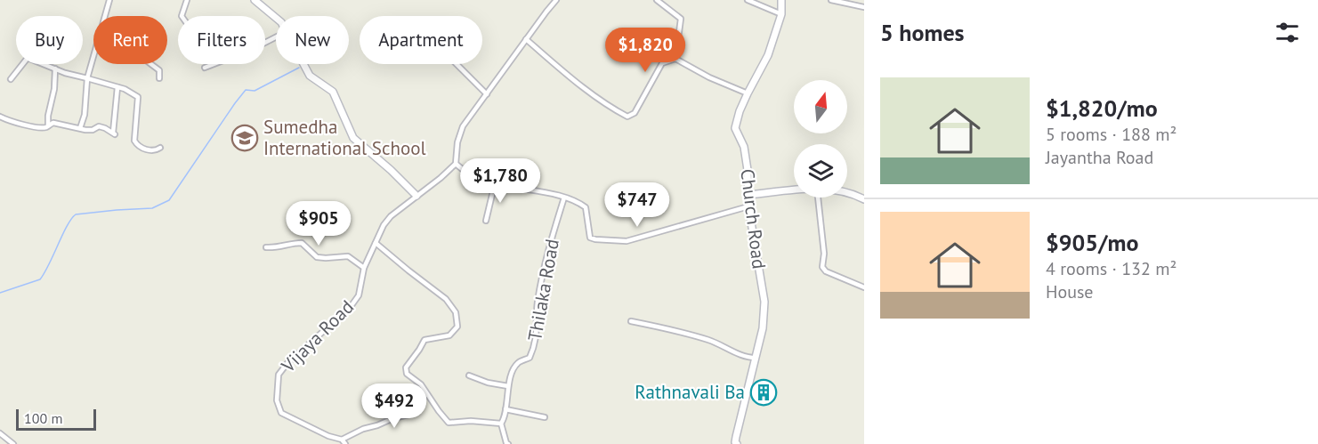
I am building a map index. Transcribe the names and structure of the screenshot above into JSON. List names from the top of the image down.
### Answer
{
  "streets": {
    "street": ["Church Road", "Thilaka Road", "Vijaya Road"]
  },
  "places": {
    "school or university": ["Sumedha International School"],
    "building": ["Rathnavali Ba"]
  },
  "scale_bar": "100 m",
  "north": "top",
  "page": {
    "heading": "5 homes",
    "chip": [
      "Buy",
      "Rent",
      "Filters",
      "New",
      "Apartment"
    ],
    "price": [
      "$1,820",
      "$1,780",
      "$747",
      "$905",
      "$492"
    ],
    "list": [
      {
        "name": "$1,820/mo",
        "note": "5 rooms · 188 m² · Jayantha Road"
      },
      {
        "name": "$905/mo",
        "note": "4 rooms · 132 m² · House"
      }
    ],
    "scale": "100 m"
  }
}
